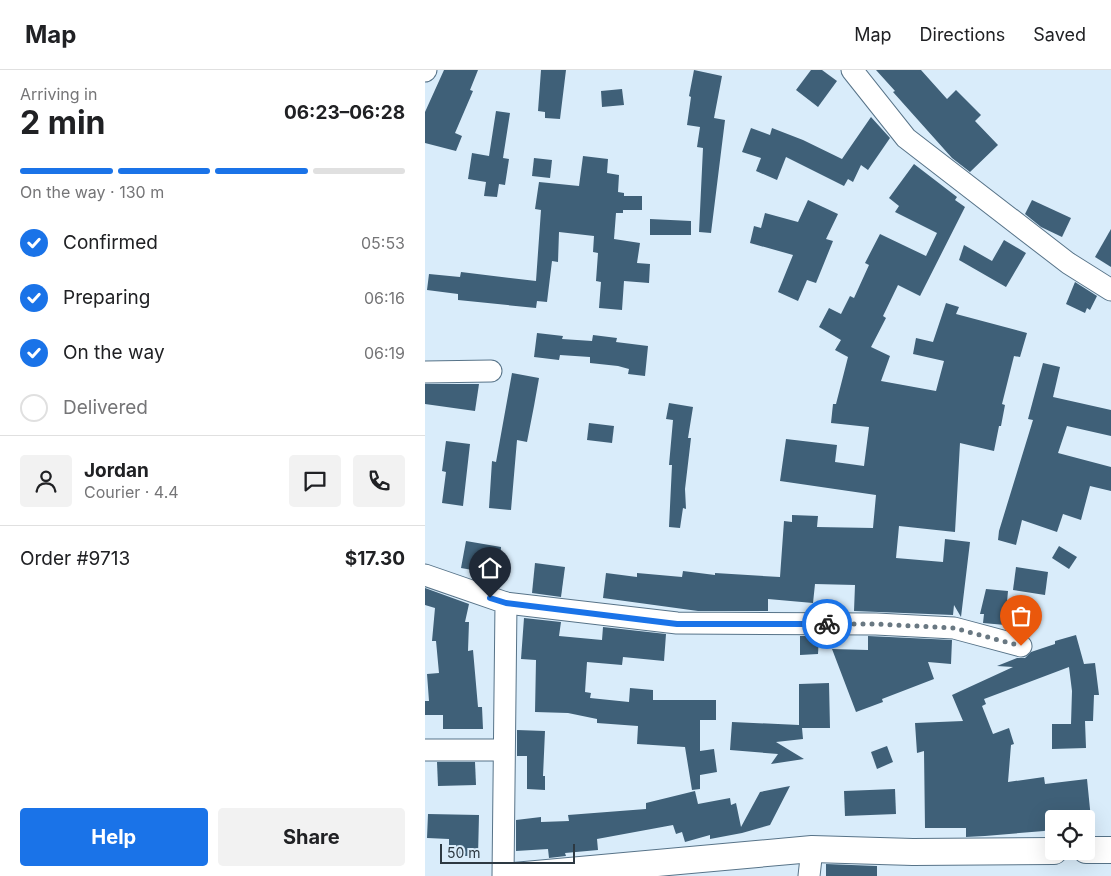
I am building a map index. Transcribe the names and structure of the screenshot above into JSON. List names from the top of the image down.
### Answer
{
  "scale_bar": "50 m",
  "page": {
    "header": "Map",
    "nav": ["Map", "Directions", "Saved"],
    "heading": ["2 min", "Arriving in", "06:23–06:28"],
    "panel": [
      "Jordan",
      "Courier · 4.4",
      "Order #9713",
      "$17.30"
    ],
    "bar": "On the way · 130 m",
    "list": [
      ["Confirmed", "05:53"],
      ["Preparing", "06:16"],
      ["On the way", "06:19"],
      "Delivered"
    ],
    "buttons": ["Help", "Share"],
    "scale": "50 m"
  }
}
